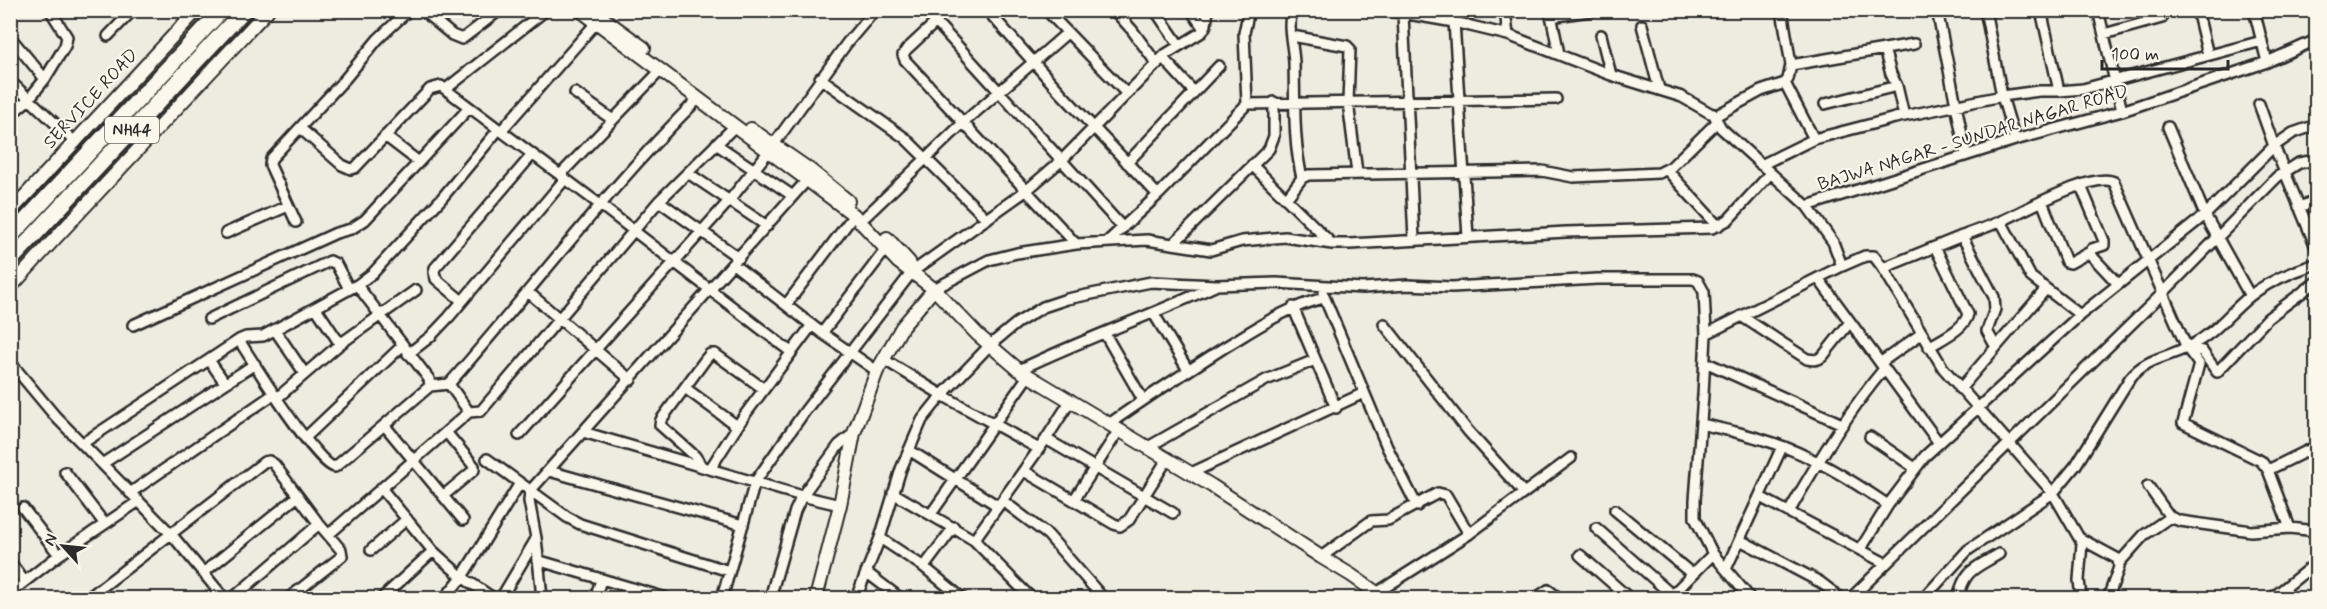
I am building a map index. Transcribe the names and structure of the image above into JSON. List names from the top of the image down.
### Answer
{
  "streets": {
    "highway": ["NH44"],
    "street": ["SERVICE ROAD", "BAJWA NAGAR - SUNDAR NAGAR ROAD"]
  },
  "scale_bar": "100 m",
  "north": "top left"
}
